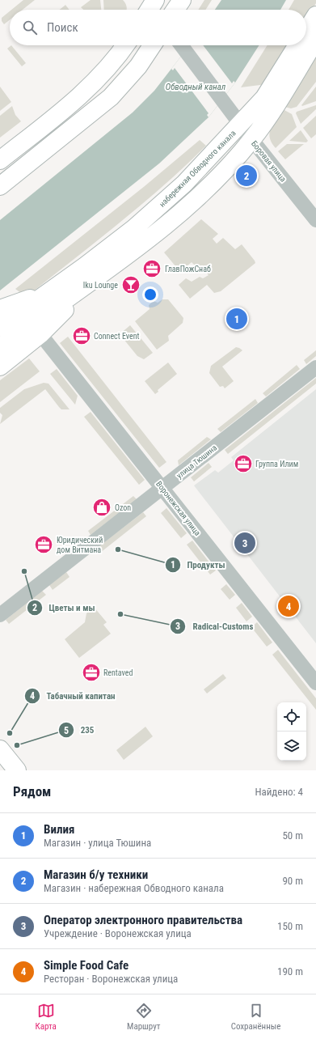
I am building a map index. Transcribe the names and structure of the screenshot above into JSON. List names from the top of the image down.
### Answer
{
  "streets": {
    "main road": ["набережная Обводного канала"],
    "street": ["Боровая улица", "улица Тюшина", "Воронежская улица"]
  },
  "crossings": [
    ["Боровая улица", "набережная Обводного канала"],
    ["улица Тюшина", "Воронежская улица"]
  ],
  "water": ["Обводный канал"],
  "places": {
    "office": [
      "ГлавПожСнаб",
      "Connect Event",
      "Группа Илим",
      "Юридический дом Витмана",
      "Rentaved"
    ],
    "bar": ["Iku Lounge"],
    "shop": ["Ozon"],
    "other": [
      "Продукты",
      "Цветы и мы",
      "Radical-Customs",
      "Табачный капитан",
      "235"
    ]
  },
  "page": {
    "search": "Поиск",
    "pins": [
      "2",
      "1",
      "3",
      "4"
    ],
    "heading": ["Рядом", "Найдено: 4"],
    "list": [
      {
        "mark": "1",
        "name": "Вилия",
        "note": "Магазин · улица Тюшина",
        "value": "50 m"
      },
      {
        "mark": "2",
        "name": "Магазин б/у техники",
        "note": "Магазин · набережная Обводного канала",
        "value": "90 m"
      },
      {
        "mark": "3",
        "name": "Оператор электронного правительства",
        "note": "Учреждение · Воронежская улица",
        "value": "150 m"
      },
      {
        "mark": "4",
        "name": "Simple Food Cafe",
        "note": "Ресторан · Воронежская улица",
        "value": "190 m"
      }
    ],
    "nav": ["Карта", "Маршрут", "Сохранённые"]
  }
}
